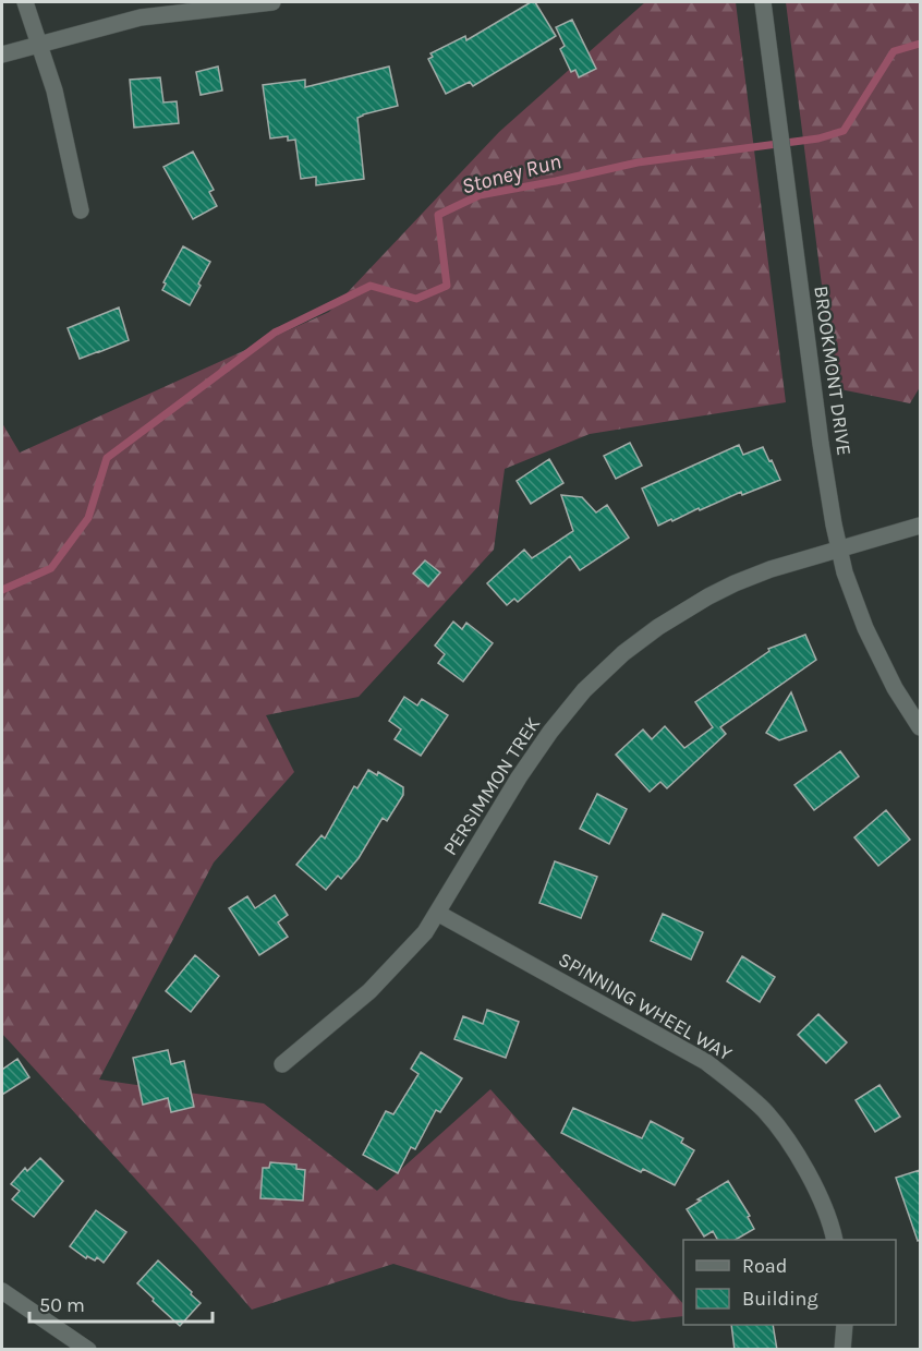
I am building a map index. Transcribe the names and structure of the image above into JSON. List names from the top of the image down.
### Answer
{
  "streets": {
    "street": ["BROOKMONT DRIVE", "PERSIMMON TREK", "SPINNING WHEEL WAY"]
  },
  "crossings": [
    ["BROOKMONT DRIVE", "PERSIMMON TREK"],
    ["PERSIMMON TREK", "SPINNING WHEEL WAY"]
  ],
  "water": ["Stoney Run"],
  "legend": ["Road", "Building"],
  "scale_bar": "50 m"
}
